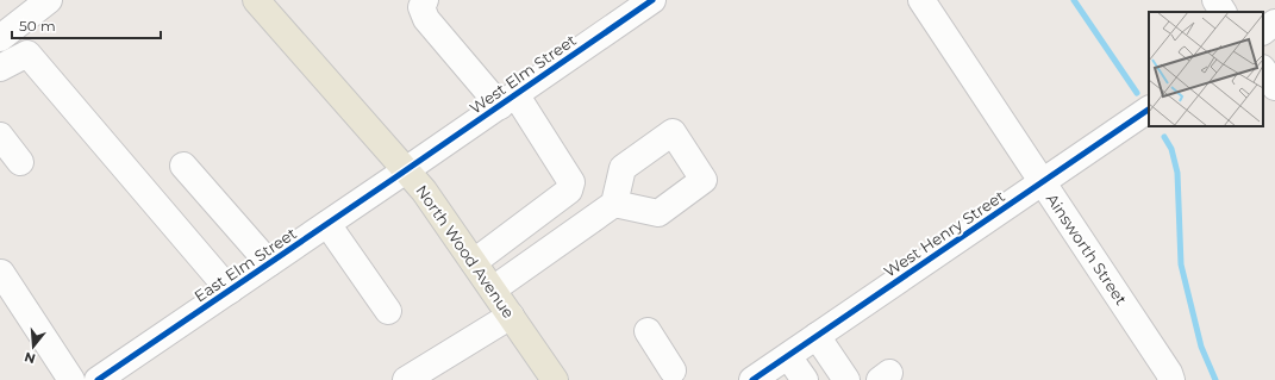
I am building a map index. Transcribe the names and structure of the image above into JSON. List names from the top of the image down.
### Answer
{
  "streets": {
    "main road": ["North Wood Avenue"],
    "street": [
      "West Elm Street",
      "West Henry Street",
      "Ainsworth Street",
      "East Elm Street"
    ]
  },
  "crossings": [
    ["West Elm Street", "North Wood Avenue"],
    ["West Elm Street", "East Elm Street"],
    ["West Henry Street", "Ainsworth Street"],
    ["North Wood Avenue", "East Elm Street"]
  ],
  "scale_bar": "50 m",
  "north": "bottom"
}
